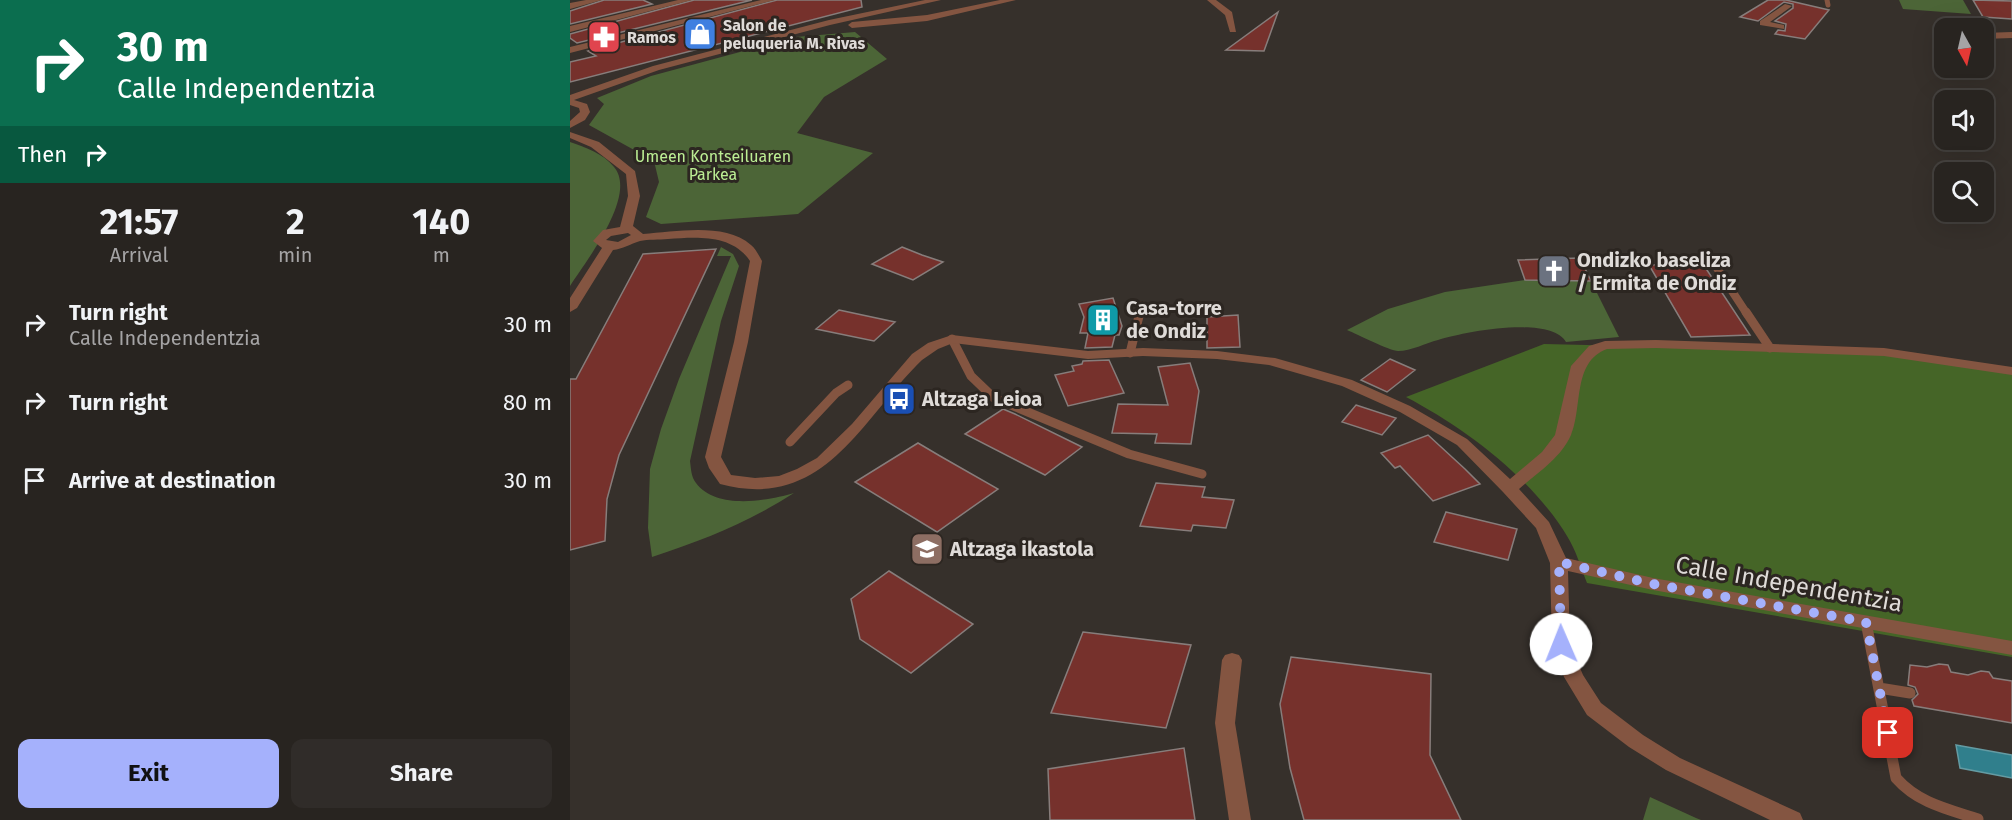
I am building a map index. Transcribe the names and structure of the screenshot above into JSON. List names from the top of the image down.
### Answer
{
  "streets": {
    "street": ["Calle Independentzia"]
  },
  "parks": ["Umeen Kontseiluaren Parkea"],
  "places": {
    "shop": ["Salon de peluqueria M. Rivas"],
    "pharmacy": ["Ramos"],
    "church": ["Ondizko baseliza / Ermita de Ondiz"],
    "building": ["Casa-torre de Ondiz"],
    "bus stop": ["Altzaga Leioa"],
    "school or university": ["Altzaga ikastola"]
  },
  "north": "bottom",
  "page": {
    "turn": ["30 m", "Calle Independentzia"],
    "then": "Then",
    "eta": [
      "21:57",
      "Arrival",
      "2",
      "min",
      "140",
      "m"
    ],
    "list": [
      {
        "name": "Turn right",
        "note": "Calle Independentzia",
        "value": "30 m"
      },
      {
        "name": "Turn right",
        "value": "80 m"
      },
      {
        "name": "Arrive at destination",
        "value": "30 m"
      }
    ],
    "buttons": ["Exit", "Share"]
  }
}
